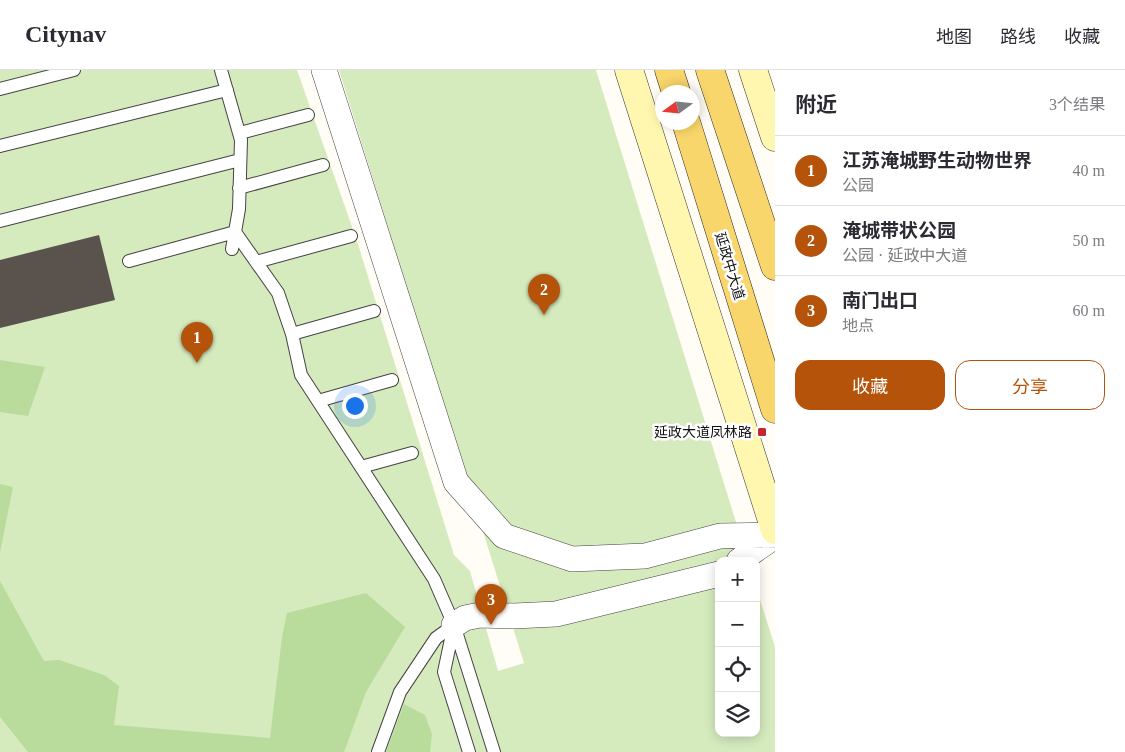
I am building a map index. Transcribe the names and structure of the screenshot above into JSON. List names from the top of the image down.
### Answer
{
  "streets": {
    "main road": ["延政中大道"]
  },
  "places": {
    "transit": ["延政大道凤林路"]
  },
  "north": "left",
  "page": {
    "header": "Citynav",
    "nav": ["地图", "路线", "收藏"],
    "heading": ["附近", "3个结果"],
    "list": [
      {
        "mark": "1",
        "name": "江苏淹城野生动物世界",
        "note": "公园",
        "value": "40 m"
      },
      {
        "mark": "2",
        "name": "淹城带状公园",
        "note": "公园 · 延政中大道",
        "value": "50 m"
      },
      {
        "mark": "3",
        "name": "南门出口",
        "note": "地点",
        "value": "60 m"
      }
    ],
    "pins": ["2", "1", "3"],
    "buttons": ["收藏", "分享"],
    "map_buttons": ["+", "−"]
  }
}
